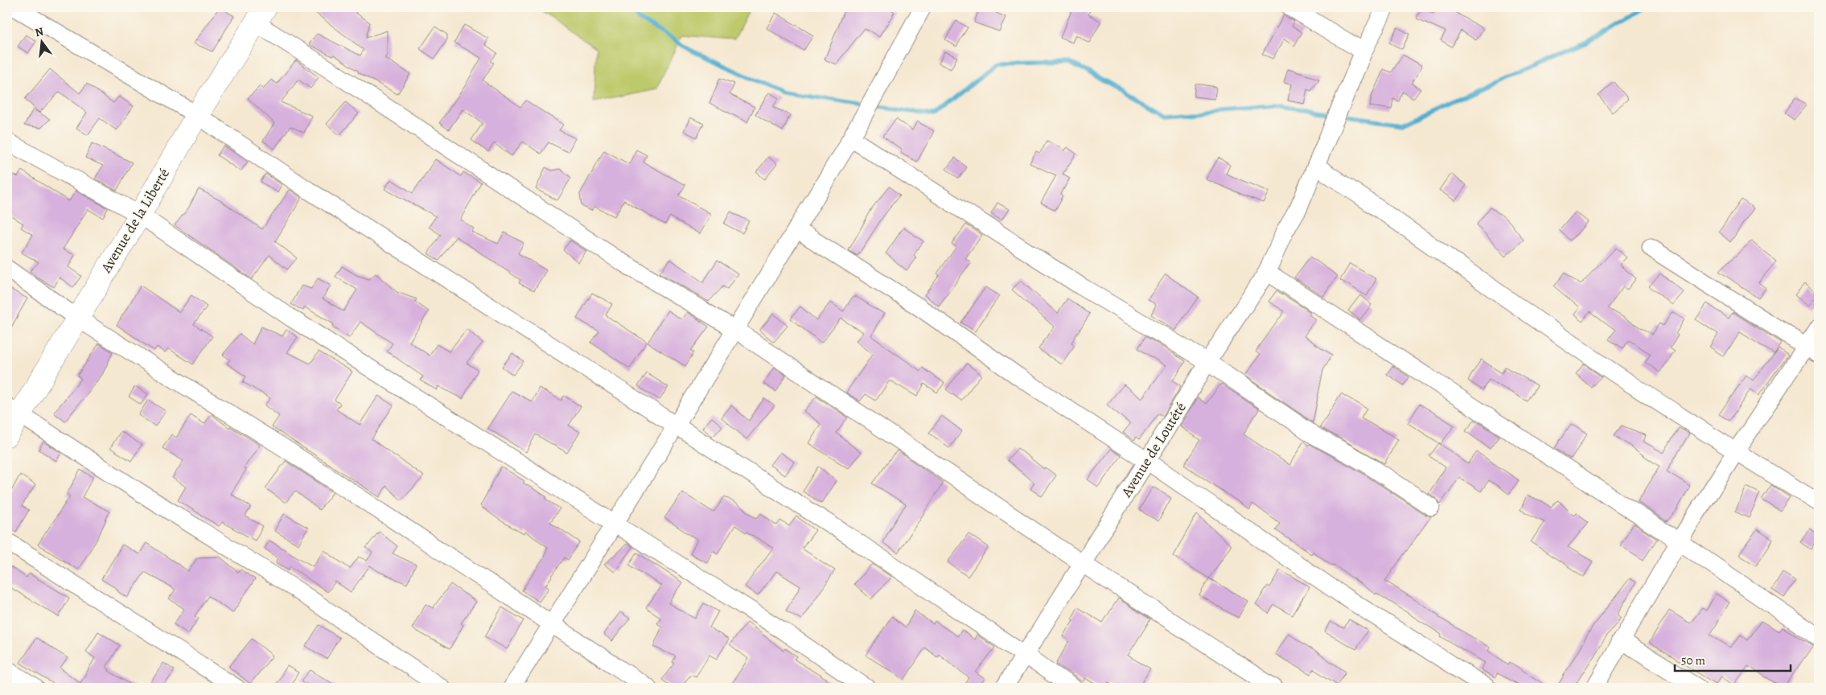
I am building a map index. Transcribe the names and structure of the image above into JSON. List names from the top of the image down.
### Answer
{
  "streets": {
    "street": ["Avenue de la Liberté", "Avenue de Loutété"]
  },
  "scale_bar": "50 m",
  "north": "top"
}
